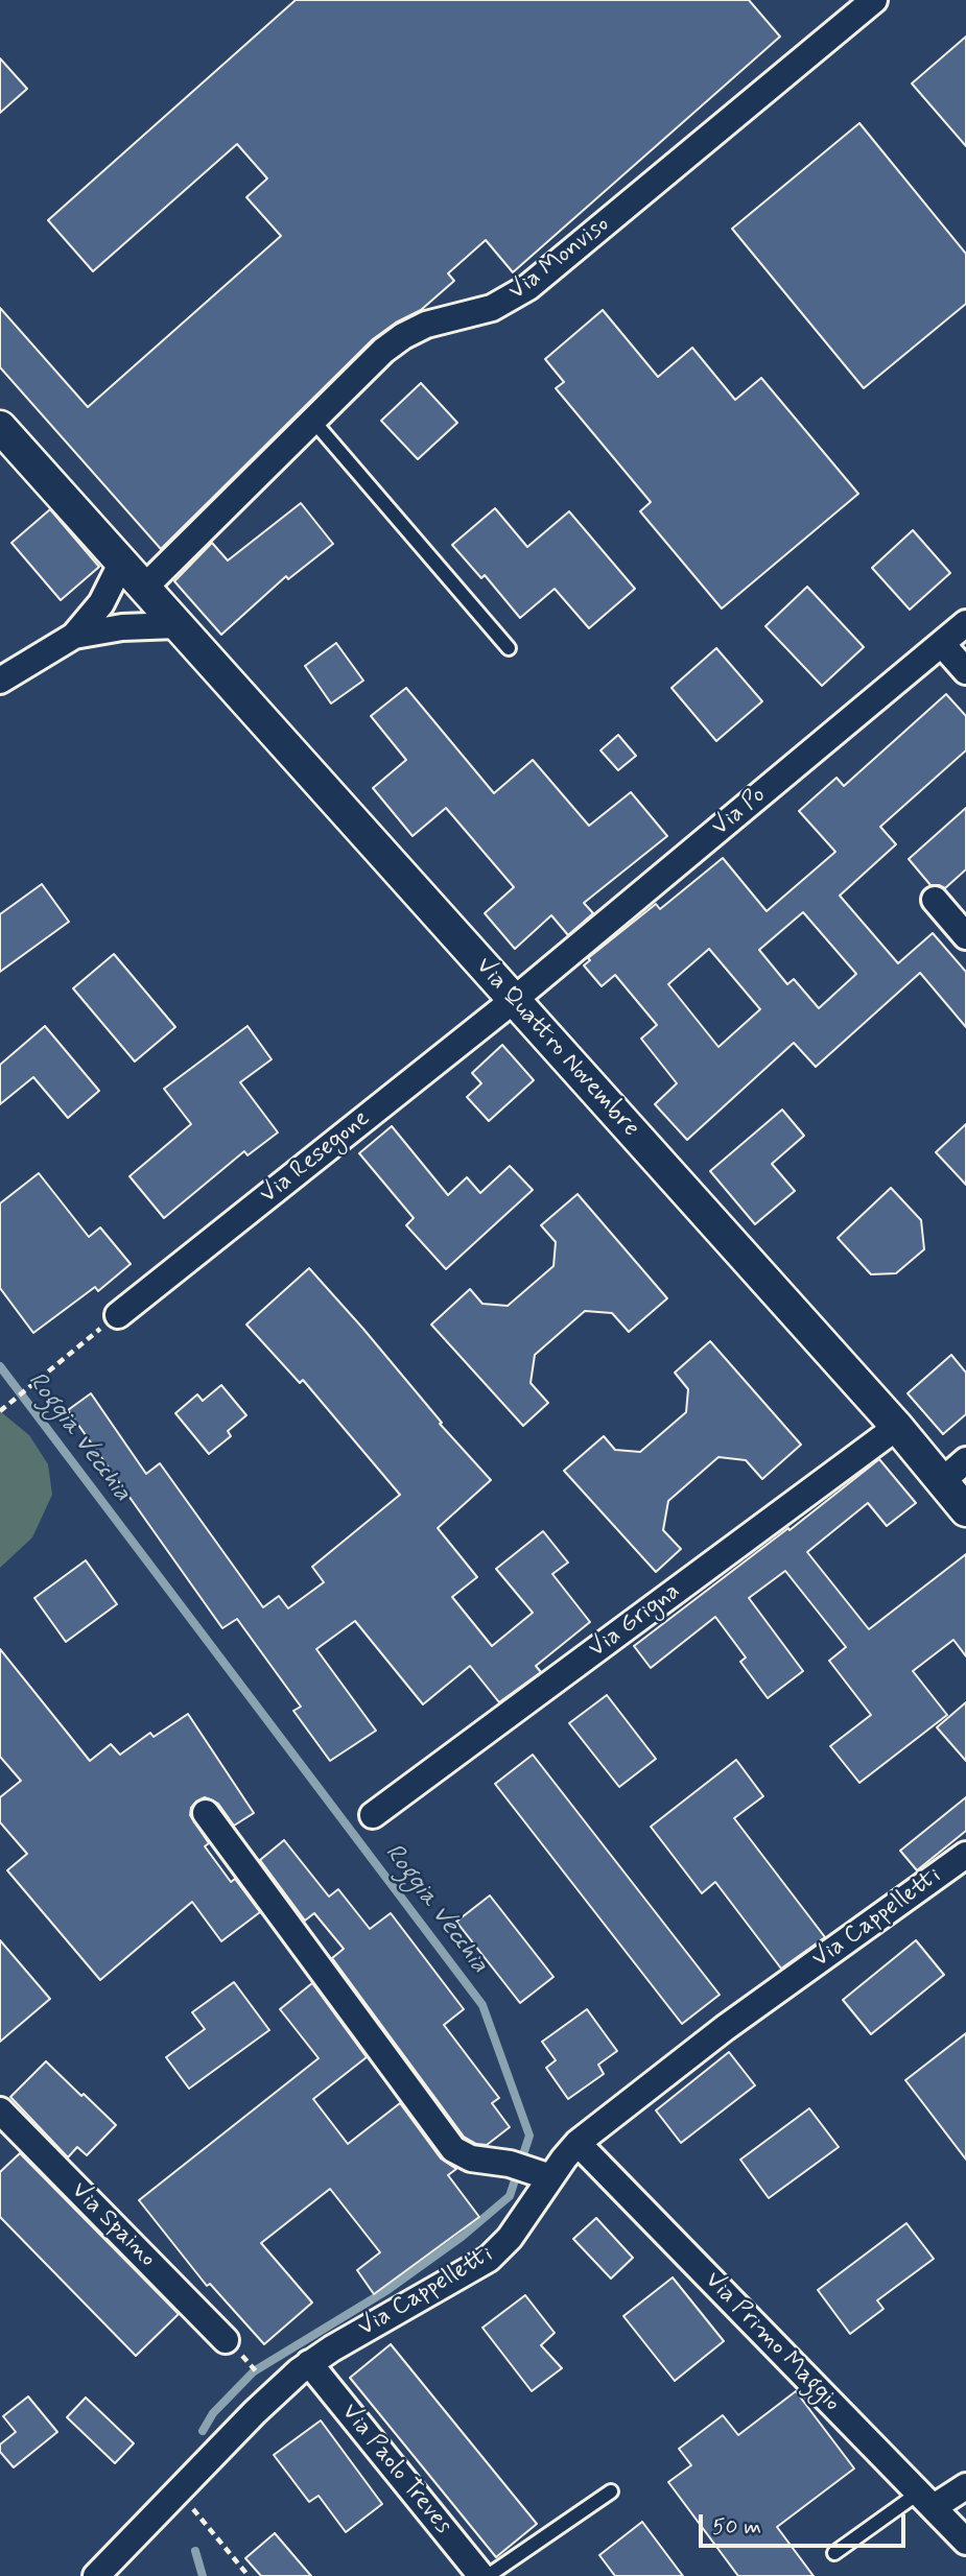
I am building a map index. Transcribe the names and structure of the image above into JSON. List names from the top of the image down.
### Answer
{
  "streets": {
    "street": [
      "Via Monviso",
      "Via Po",
      "Via Quattro Novembre",
      "Via Resegone",
      "Via Grigna",
      "Via Cappelletti",
      "Via Spaino",
      "Via Primo Maggio",
      "Via Paolo Treves"
    ]
  },
  "crossings": [
    ["Via Monviso", "Via Quattro Novembre"],
    ["Via Po", "Via Quattro Novembre"],
    ["Via Po", "Via Resegone"],
    ["Via Quattro Novembre", "Via Resegone"],
    ["Via Quattro Novembre", "Via Grigna"],
    ["Via Cappelletti", "Via Primo Maggio"],
    ["Via Cappelletti", "Via Paolo Treves"]
  ],
  "water": ["Roggia Vecchia"],
  "scale_bar": "50 m"
}
